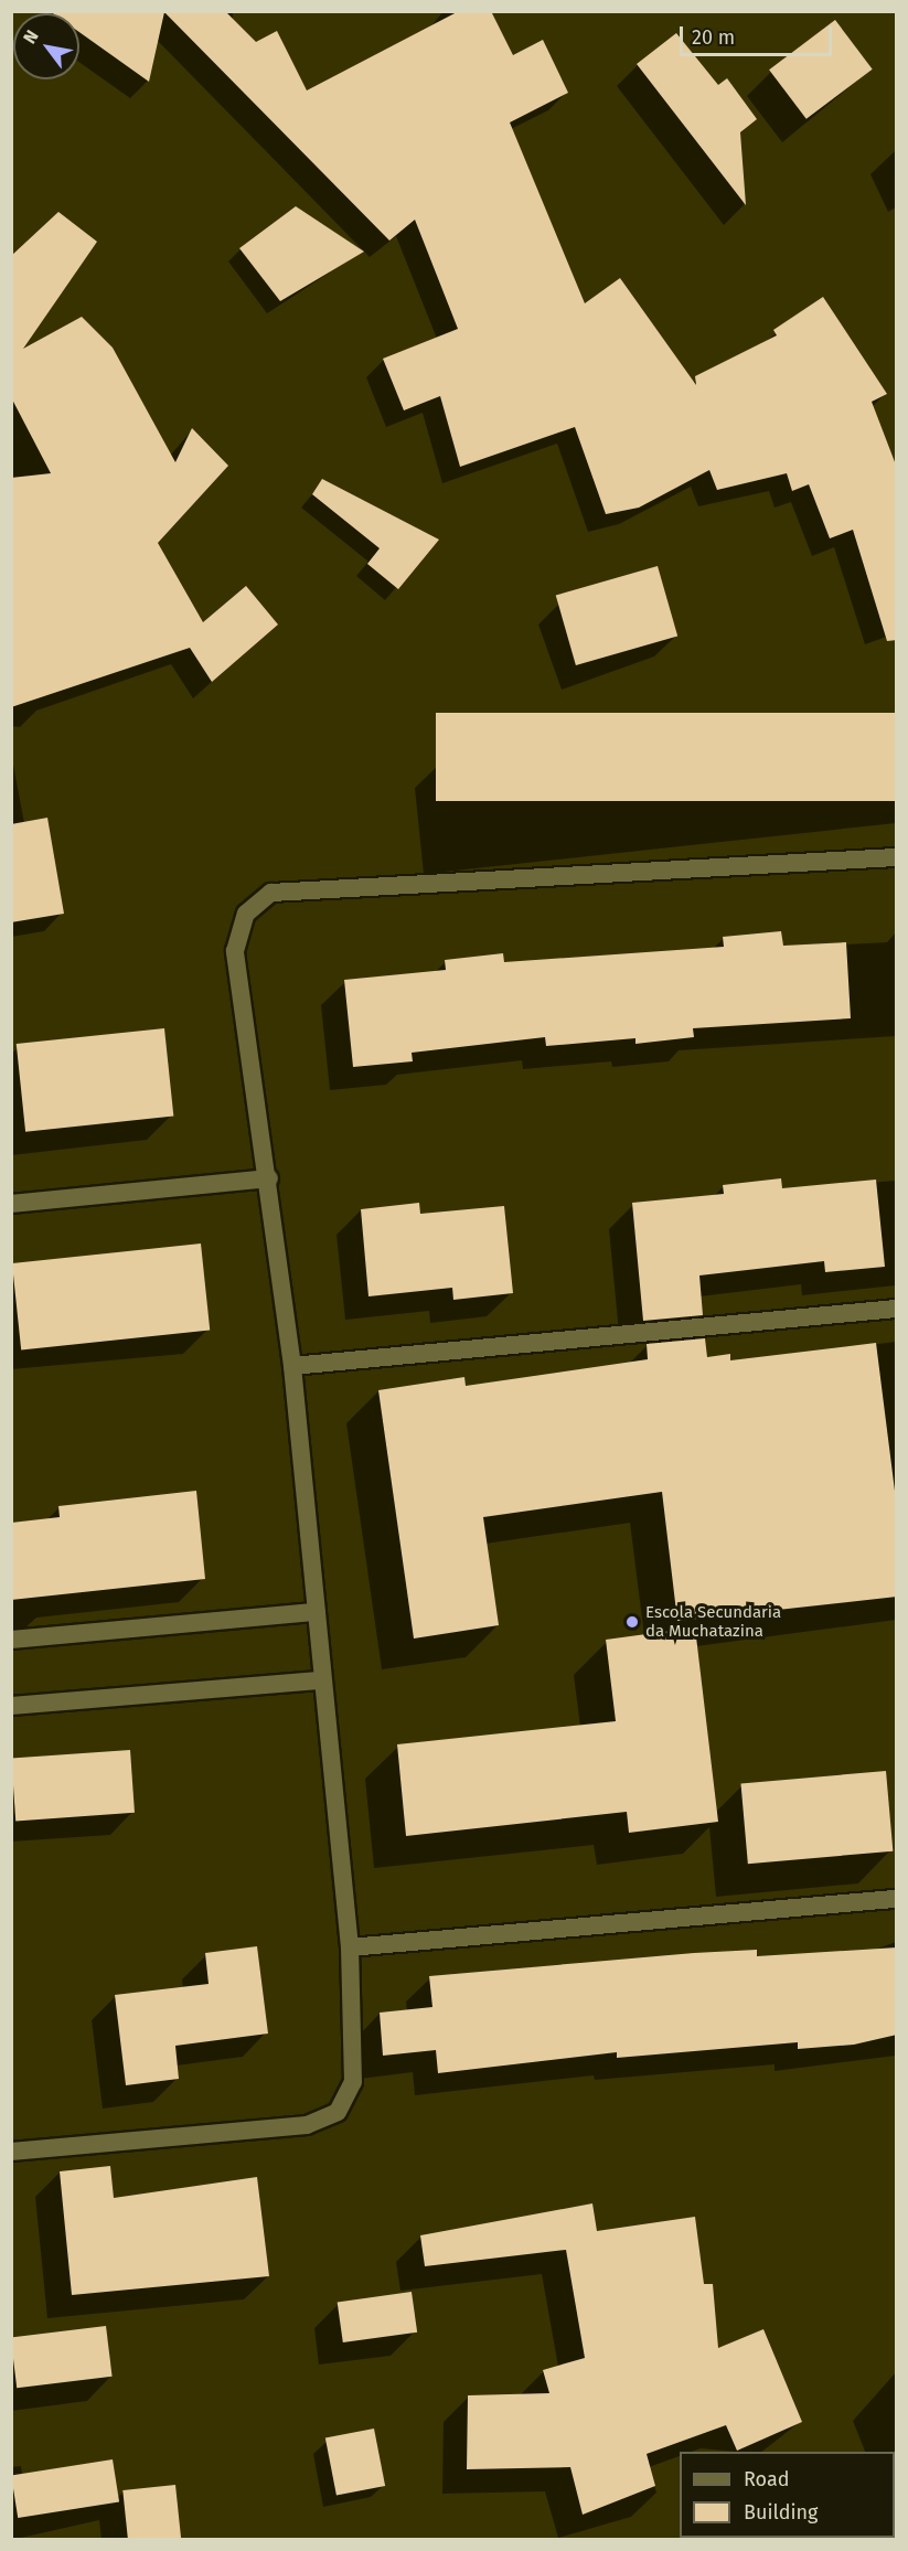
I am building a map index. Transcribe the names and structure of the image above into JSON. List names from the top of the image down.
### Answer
{
  "places": ["Escola Secundaria da Muchatazina"],
  "legend": ["Road", "Building"],
  "scale_bar": "20 m",
  "north": "top left"
}
